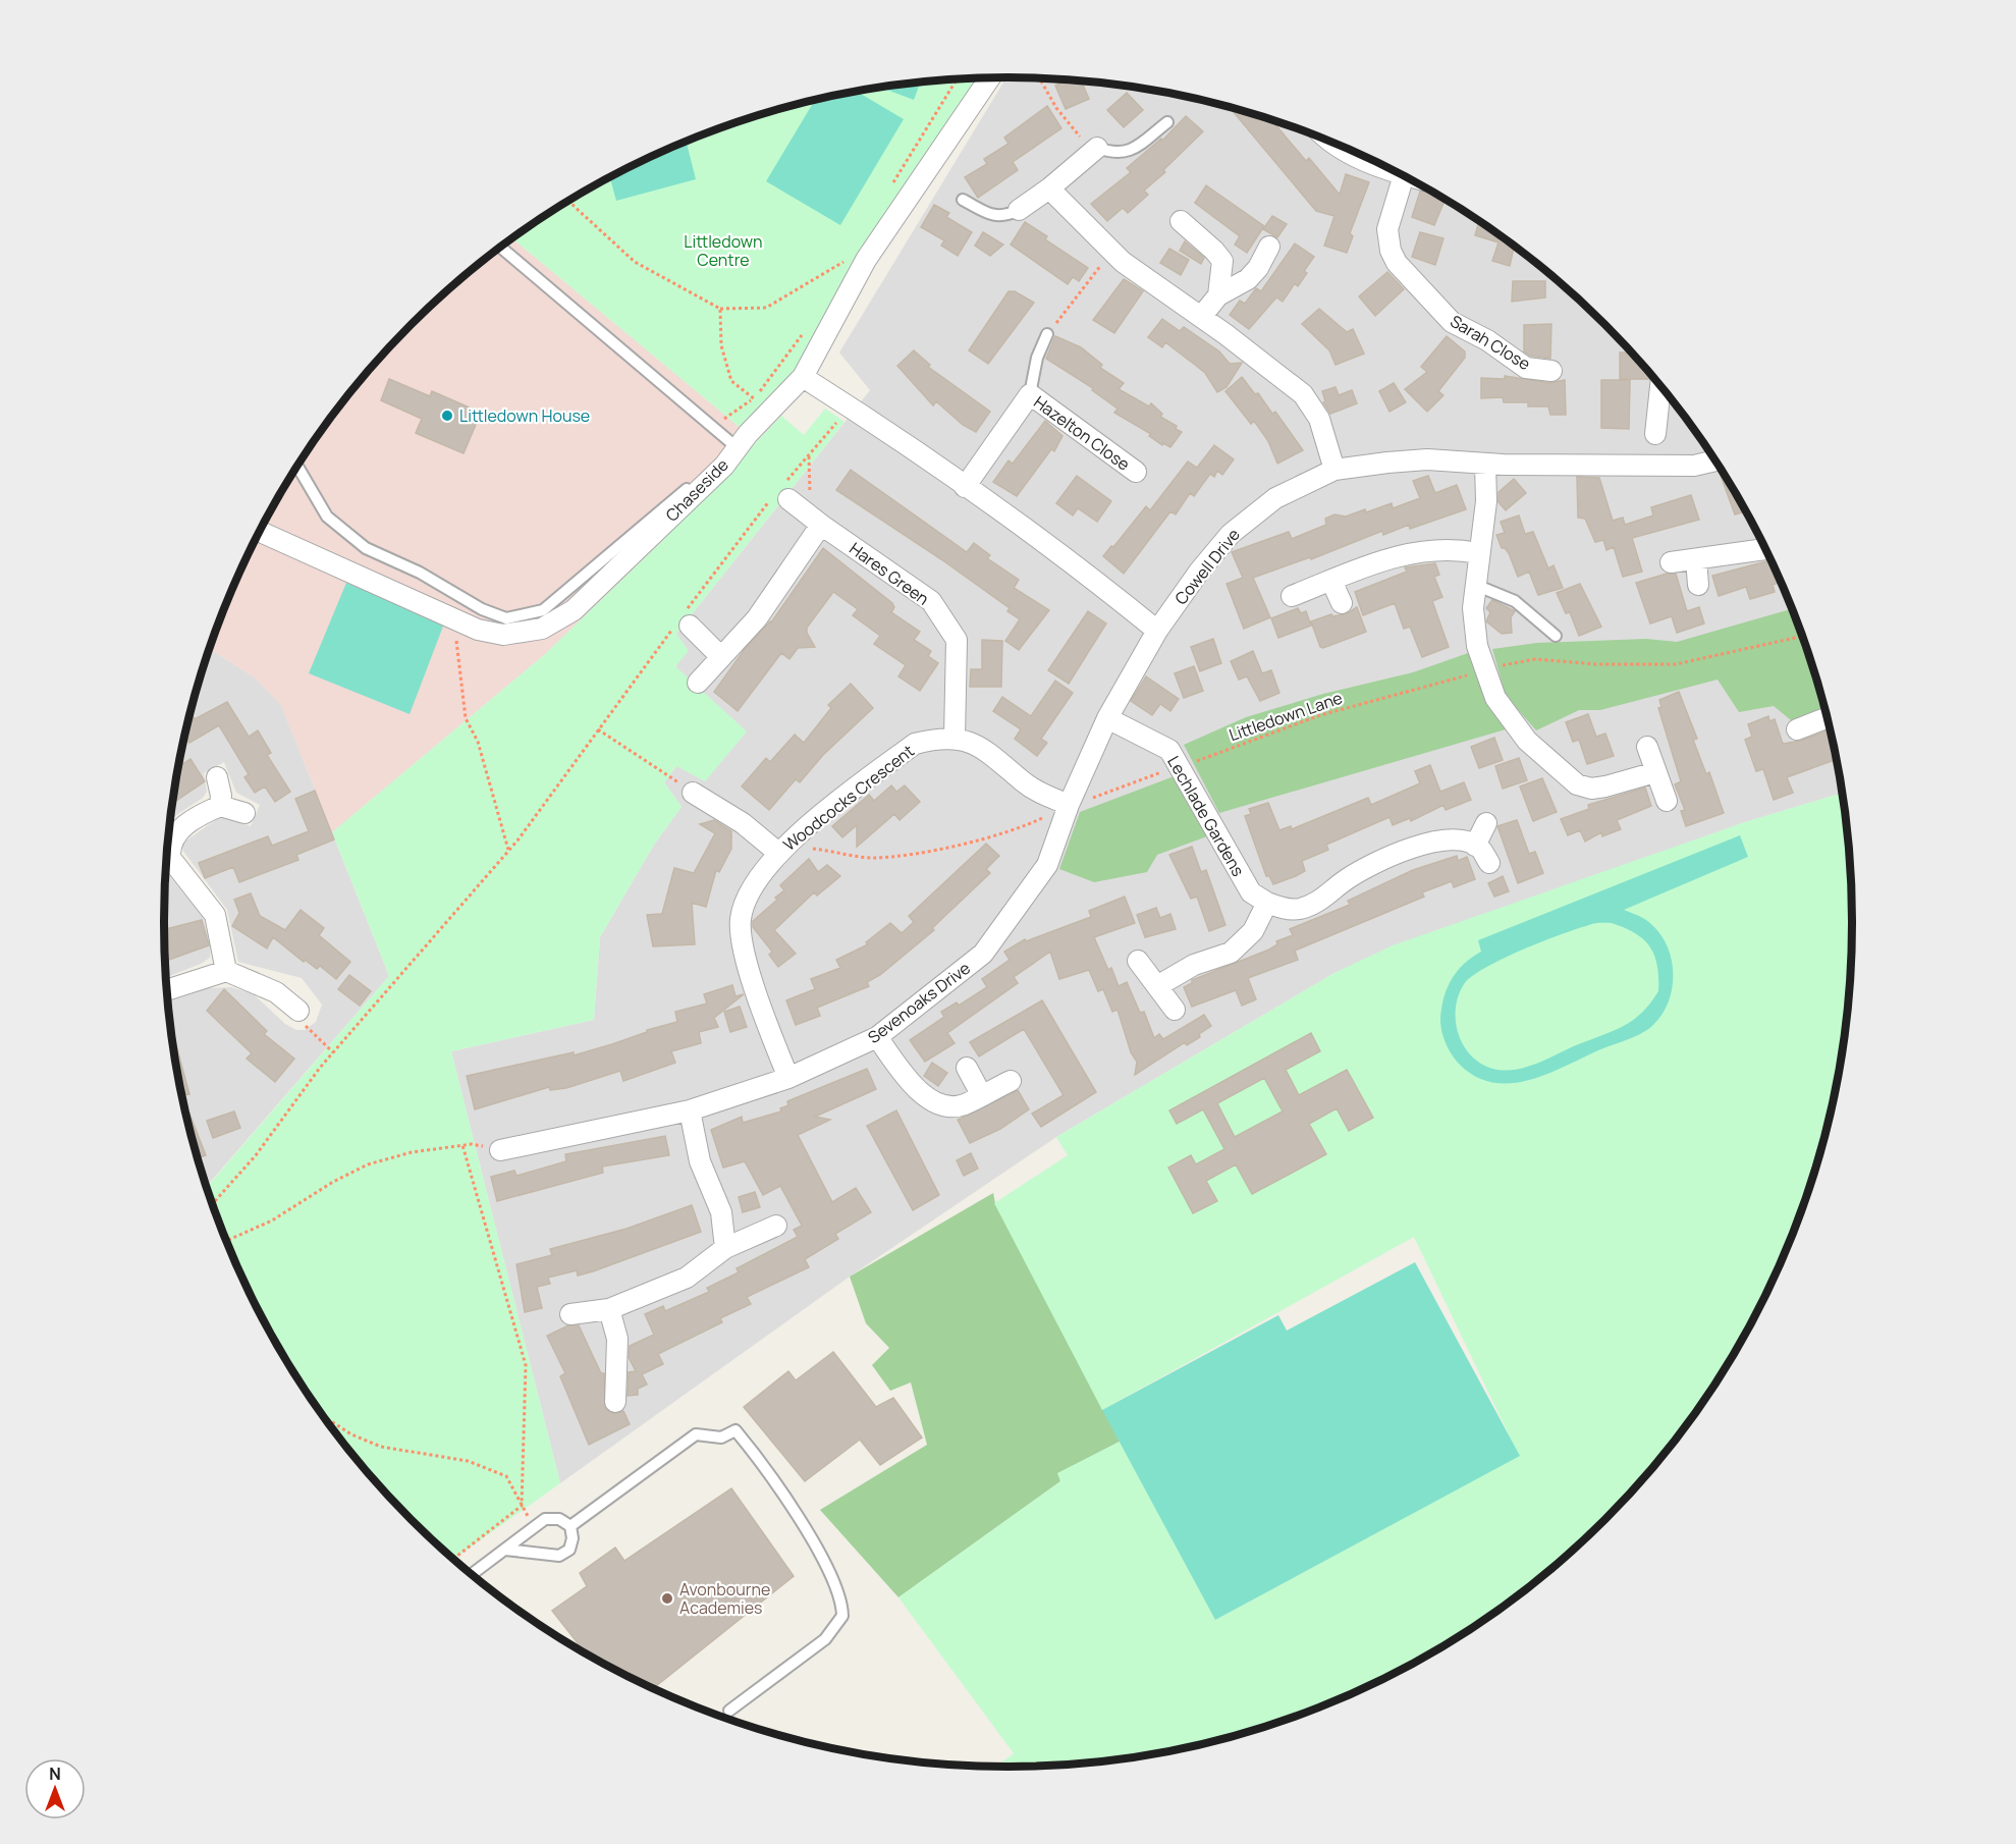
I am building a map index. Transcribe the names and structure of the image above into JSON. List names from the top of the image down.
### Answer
{
  "streets": {
    "street": [
      "Sarah Close",
      "Hazelton Close",
      "Chaseside",
      "Cowell Drive",
      "Hares Green",
      "Woodcocks Crescent",
      "Lechlade Gardens",
      "Sevenoaks Drive"
    ],
    "path": ["Littledown Lane"]
  },
  "crossings": [
    ["Cowell Drive", "Sevenoaks Drive"],
    ["Hares Green", "Woodcocks Crescent"],
    ["Littledown Lane", "Woodcocks Crescent"],
    ["Littledown Lane", "Lechlade Gardens"],
    ["Littledown Lane", "Sevenoaks Drive"],
    ["Woodcocks Crescent", "Sevenoaks Drive"],
    ["Lechlade Gardens", "Sevenoaks Drive"]
  ],
  "parks": ["Littledown Centre"],
  "places": ["Littledown House", "Avonbourne Academies"],
  "north": "top"
}
